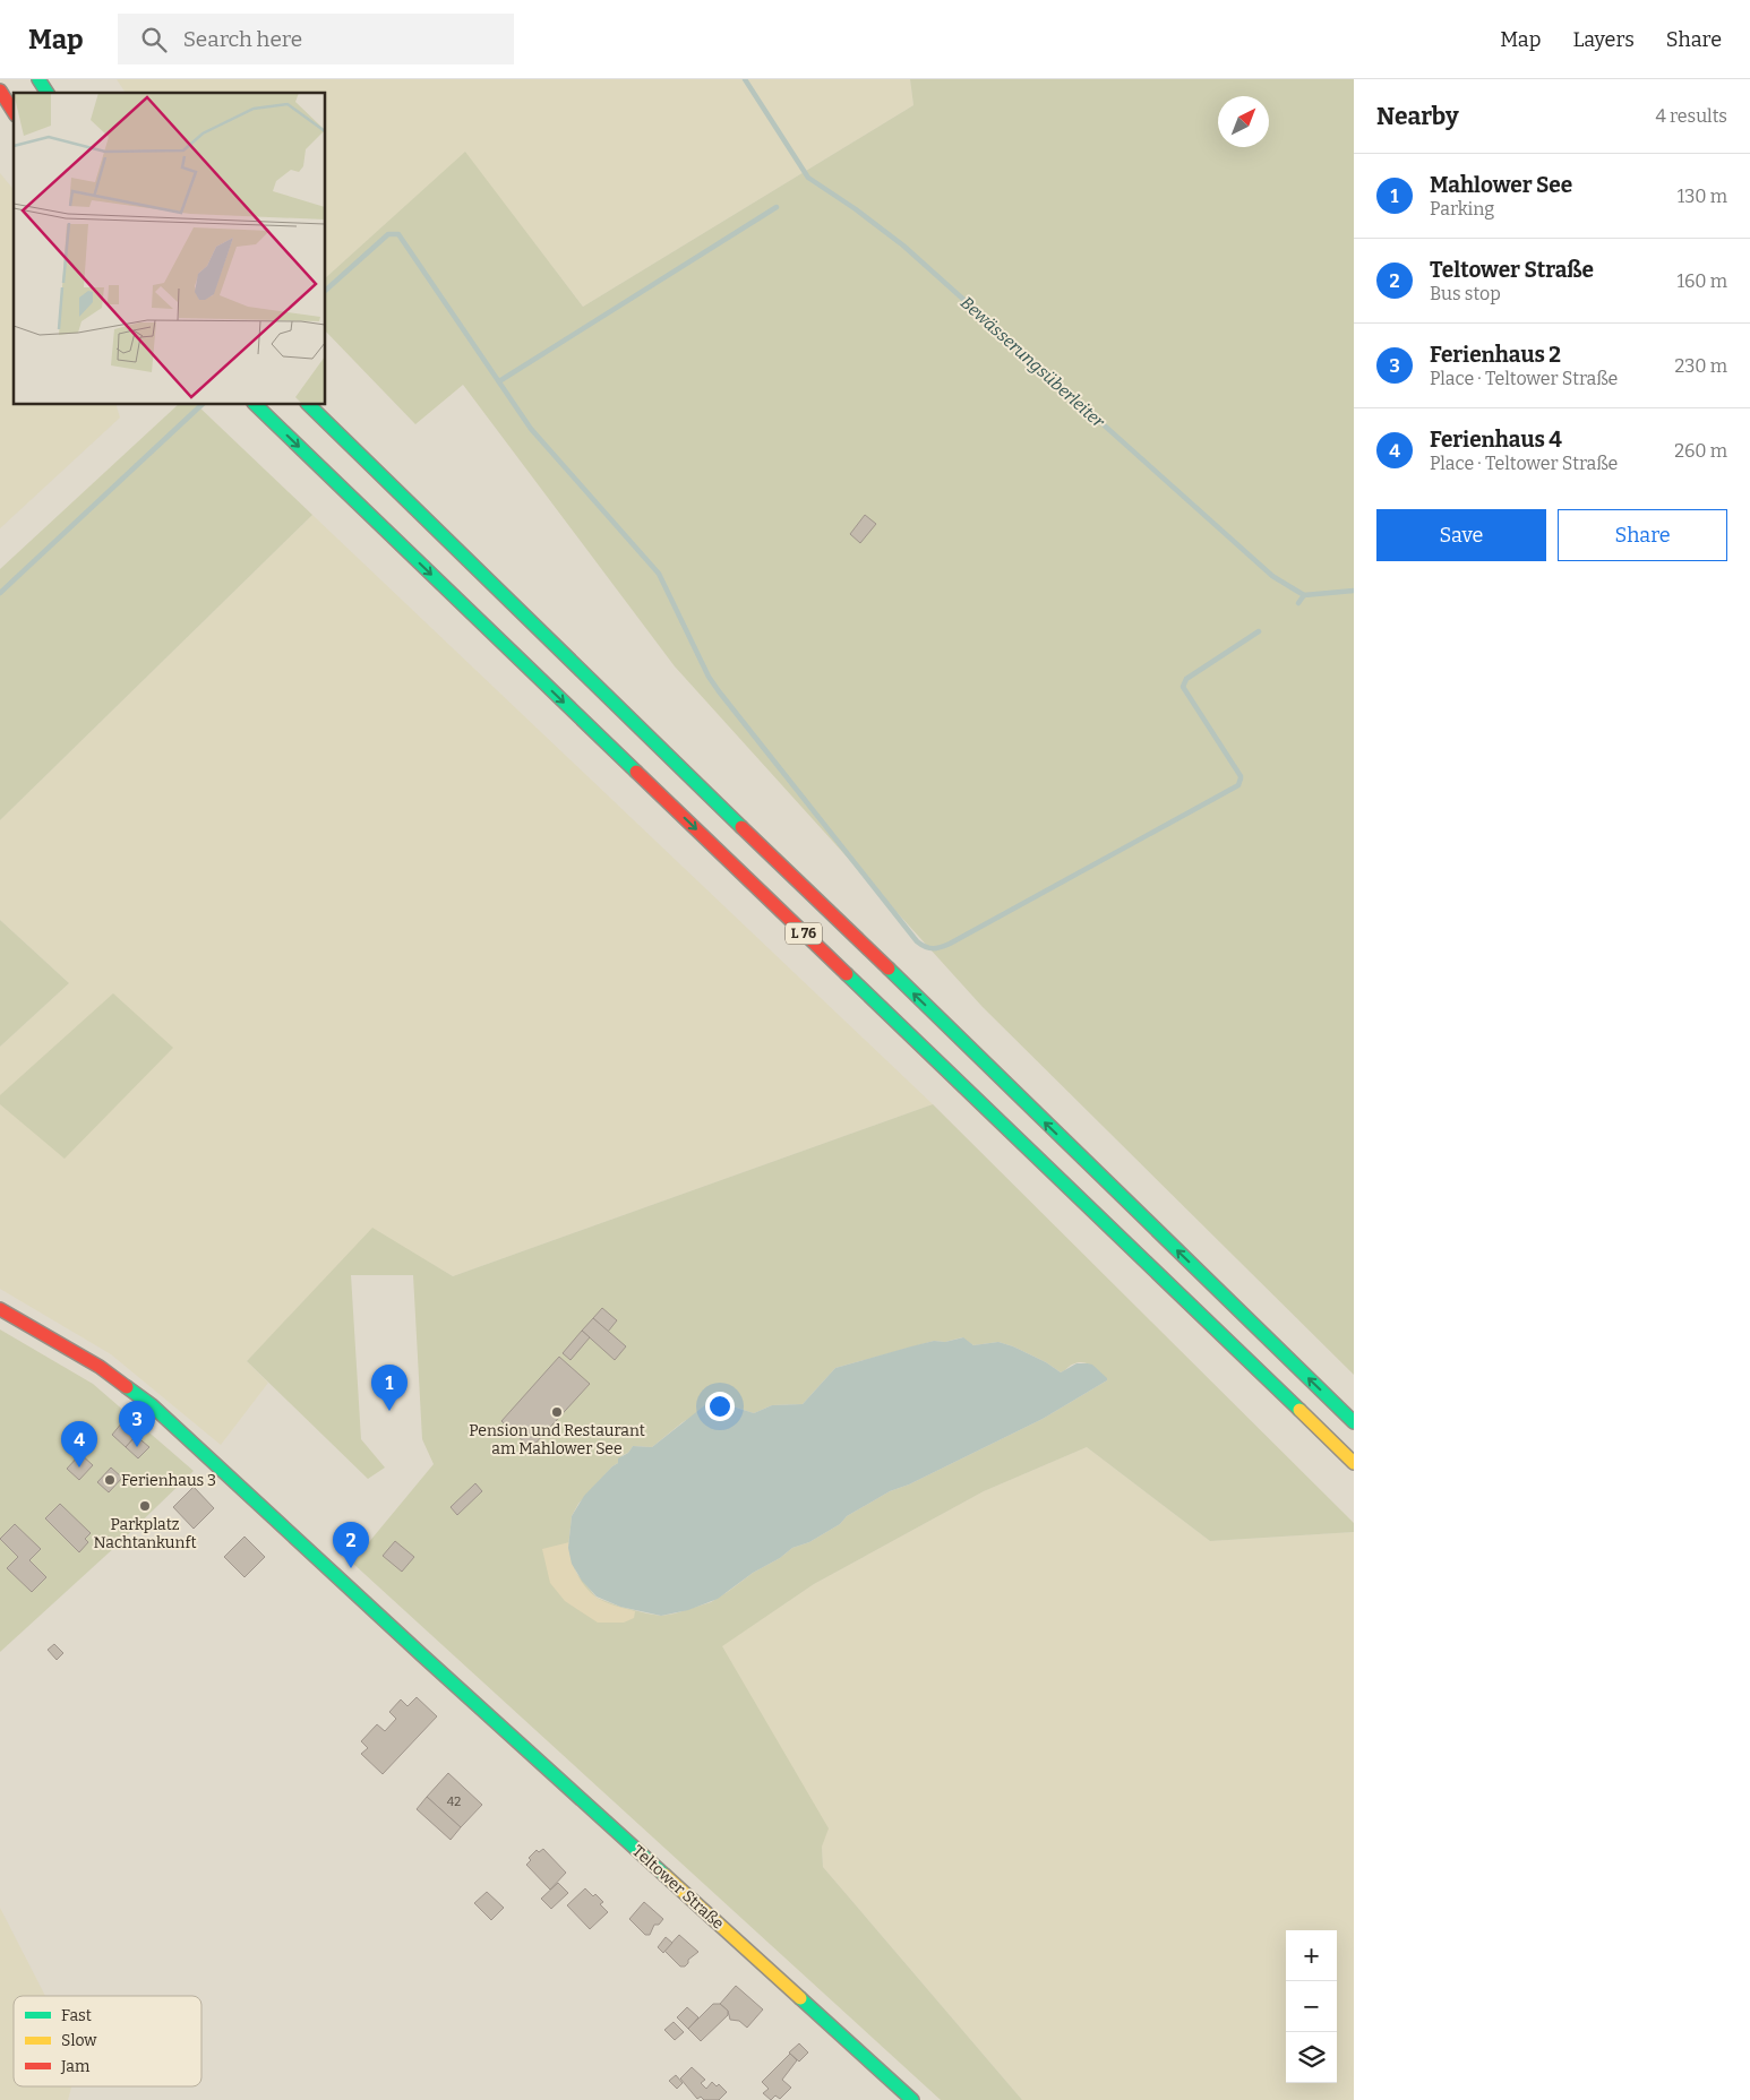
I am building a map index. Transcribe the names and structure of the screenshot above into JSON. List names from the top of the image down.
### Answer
{
  "streets": {
    "main road": ["L 76", "Teltower Straße"]
  },
  "water": ["Bewässerungsüberleiter"],
  "places": ["Pension und Restaurant am Mahlower See", "Ferienhaus 3", "Parkplatz Nachtankunft"],
  "house_numbers": ["42"],
  "legend": ["Fast", "Slow", "Jam"],
  "north": "top right",
  "page": {
    "header": "Map",
    "search": "Search here",
    "nav": ["Map", "Layers", "Share"],
    "heading": ["Nearby", "4 results"],
    "list": [
      {
        "mark": "1",
        "name": "Mahlower See",
        "note": "Parking",
        "value": "130 m"
      },
      {
        "mark": "2",
        "name": "Teltower Straße",
        "note": "Bus stop",
        "value": "160 m"
      },
      {
        "mark": "3",
        "name": "Ferienhaus 2",
        "note": "Place · Teltower Straße",
        "value": "230 m"
      },
      {
        "mark": "4",
        "name": "Ferienhaus 4",
        "note": "Place · Teltower Straße",
        "value": "260 m"
      }
    ],
    "buttons": ["Save", "Share"],
    "pins": [
      "1",
      "3",
      "4",
      "2"
    ],
    "map_buttons": ["+", "−"]
  }
}
